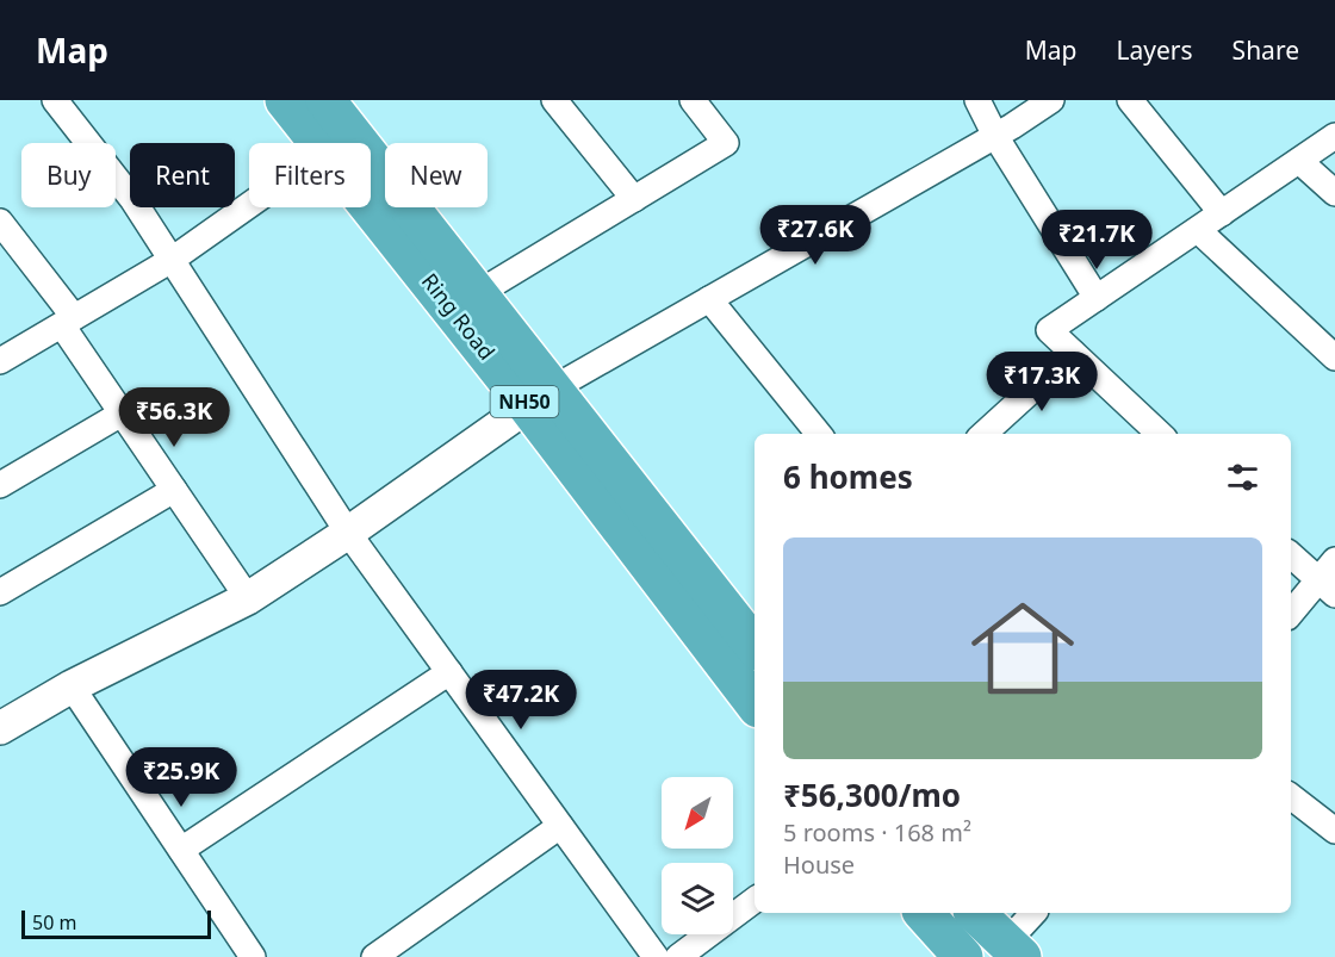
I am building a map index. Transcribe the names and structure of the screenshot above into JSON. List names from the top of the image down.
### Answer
{
  "streets": {
    "highway": ["Ring Road", "NH50"]
  },
  "scale_bar": "50 m",
  "north": "bottom left",
  "page": {
    "header": "Map",
    "nav": ["Map", "Layers", "Share"],
    "chip": [
      "Buy",
      "Rent",
      "Filters",
      "New"
    ],
    "price": [
      "₹27.6K",
      "₹21.7K",
      "₹17.3K",
      "₹56.3K",
      "₹47.2K",
      "₹25.9K"
    ],
    "heading": "6 homes",
    "list": [
      {
        "name": "₹56,300/mo",
        "note": "5 rooms · 168 m² · House"
      }
    ],
    "scale": "50 m"
  }
}
